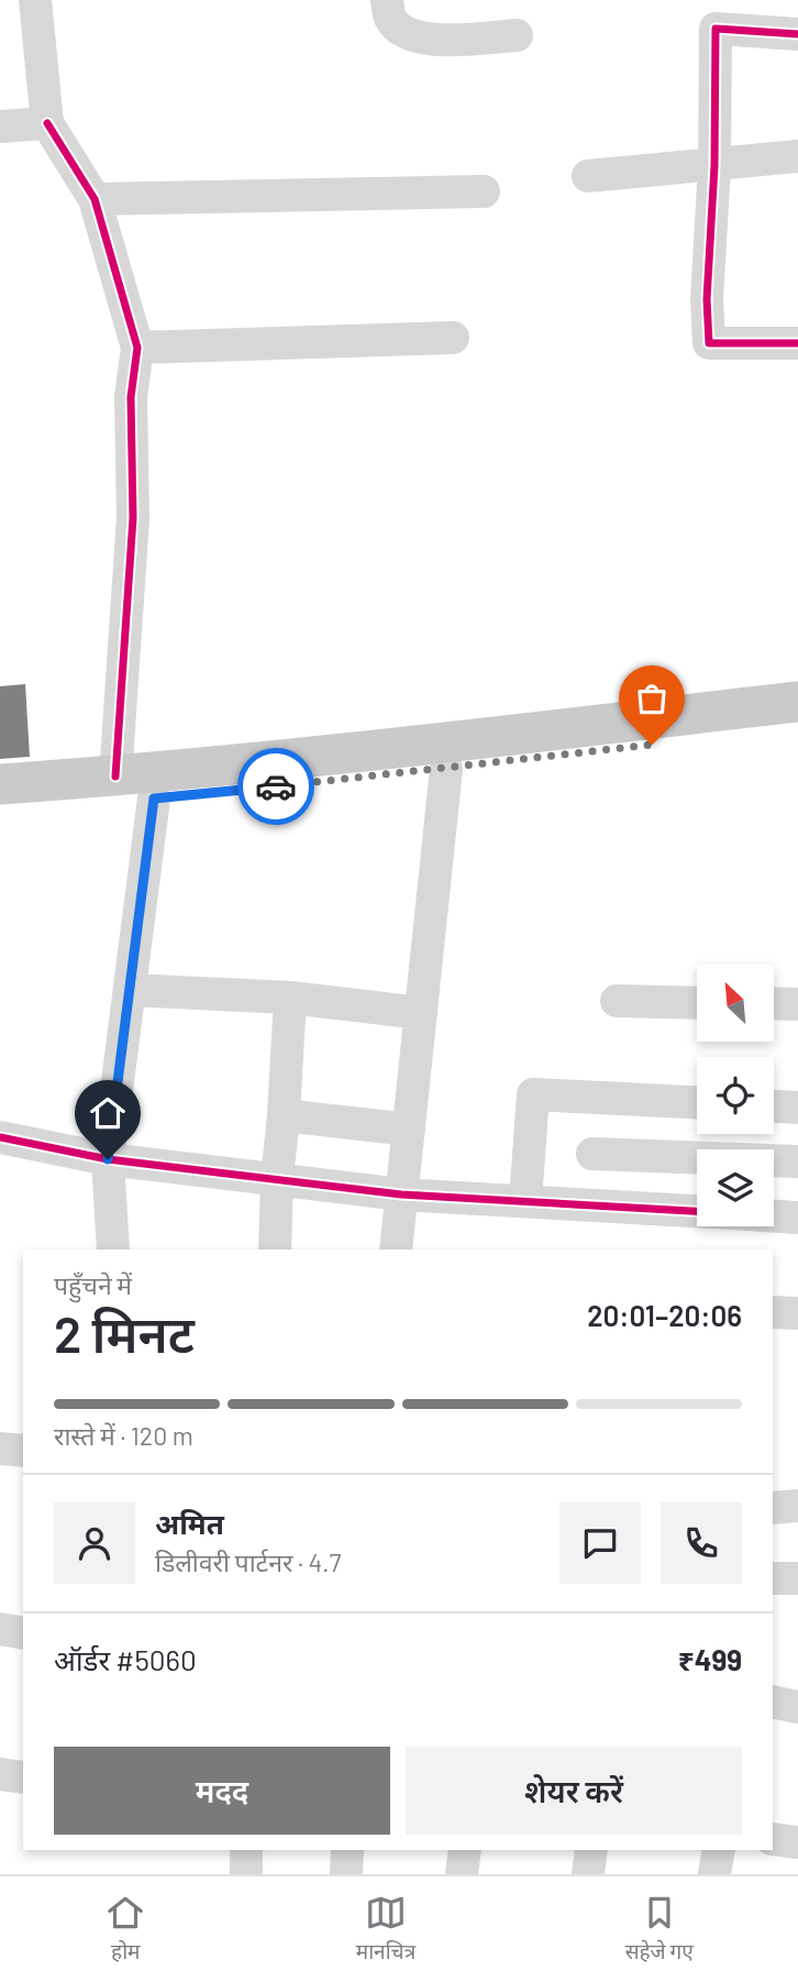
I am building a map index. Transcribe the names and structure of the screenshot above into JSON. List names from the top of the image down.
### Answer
{
  "north": "top left",
  "page": {
    "heading": ["2 मिनट", "पहुँचने में", "20:01–20:06"],
    "panel": [
      "अमित",
      "डिलीवरी पार्टनर · 4.7",
      "ऑर्डर #5060",
      "₹499"
    ],
    "bar": "रास्ते में · 120 m",
    "buttons": ["मदद", "शेयर करें"],
    "tabs": ["होम", "मानचित्र", "सहेजे गए"]
  }
}
